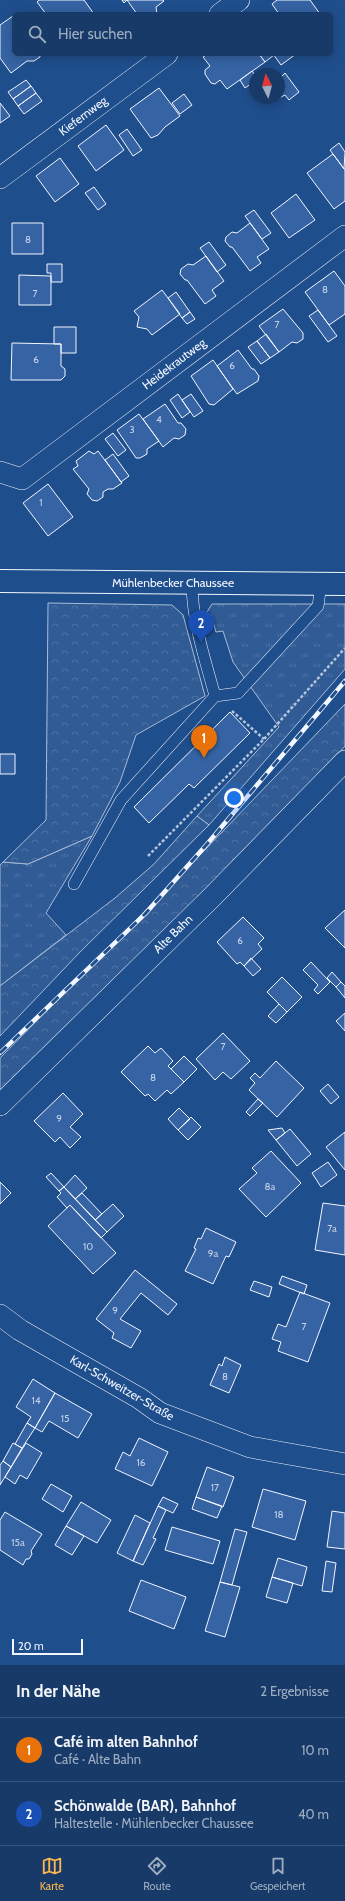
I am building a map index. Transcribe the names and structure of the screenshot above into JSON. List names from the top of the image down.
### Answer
{
  "streets": {
    "main road": ["Mühlenbecker Chaussee"],
    "street": [
      "Kiefernweg",
      "Heidekrautweg",
      "Alte Bahn",
      "Karl-Schweitzer-Straße"
    ]
  },
  "house_numbers": [
    "8",
    "8",
    "7",
    "7",
    "6",
    "6",
    "4",
    "3",
    "1",
    "6",
    "7",
    "8",
    "9",
    "8a",
    "7a",
    "10",
    "9a",
    "9",
    "7",
    "8",
    "14",
    "15",
    "16",
    "17",
    "18",
    "15a"
  ],
  "scale_bar": "20 m",
  "north": "top",
  "page": {
    "search": "Hier suchen",
    "pins": ["2", "1"],
    "scale": "20 m",
    "heading": ["In der Nähe", "2 Ergebnisse"],
    "list": [
      {
        "mark": "1",
        "name": "Café im alten Bahnhof",
        "note": "Café · Alte Bahn",
        "value": "10 m"
      },
      {
        "mark": "2",
        "name": "Schönwalde (BAR), Bahnhof",
        "note": "Haltestelle · Mühlenbecker Chaussee",
        "value": "40 m"
      }
    ],
    "nav": ["Karte", "Route", "Gespeichert"]
  }
}
